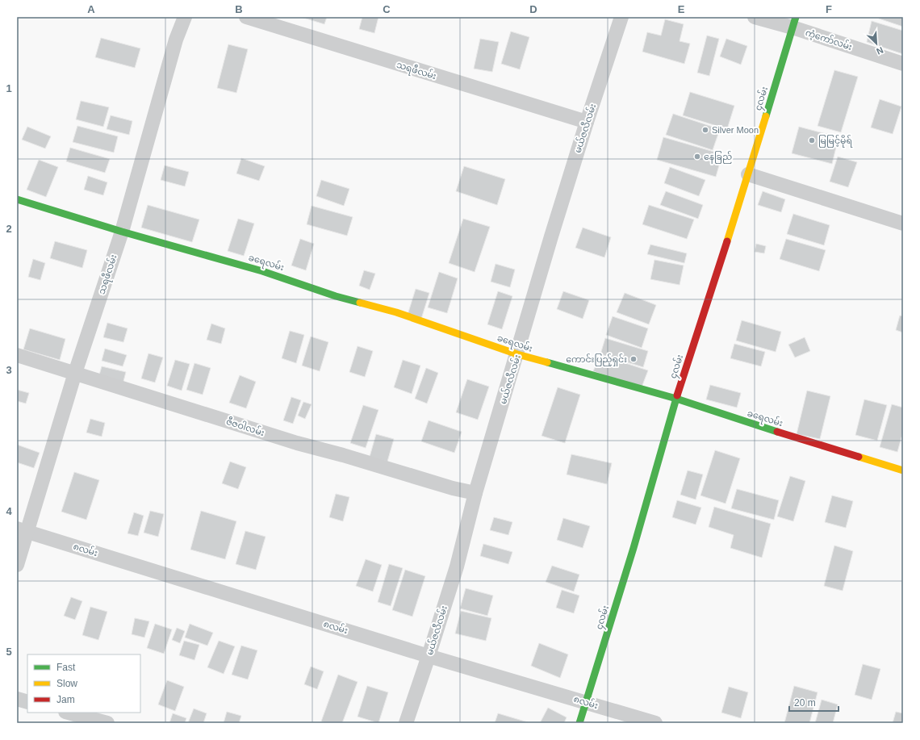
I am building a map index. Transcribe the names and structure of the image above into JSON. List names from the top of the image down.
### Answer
{
  "streets": {
    "street": [
      "ကံ့ကော်လမ်း",
      "သရဖီလမ်း",
      "၄လမ်း",
      "မယ်ဇလီလမ်း",
      "ခရေလမ်း",
      "ဇီဇဝါလမ်း",
      "၈လမ်း"
    ]
  },
  "crossings": [
    ["ကံ့ကော်လမ်း", "၄လမ်း"],
    ["သရဖီလမ်း", "မယ်ဇလီလမ်း"],
    ["သရဖီလမ်း", "ခရေလမ်း"],
    ["သရဖီလမ်း", "ဇီဇဝါလမ်း"],
    ["သရဖီလမ်း", "၈လမ်း"],
    ["၄လမ်း", "ခရေလမ်း"],
    ["၄လမ်း", "၈လမ်း"],
    ["မယ်ဇလီလမ်း", "ခရေလမ်း"],
    ["မယ်ဇလီလမ်း", "ဇီဇဝါလမ်း"],
    ["မယ်ဇလီလမ်း", "၈လမ်း"]
  ],
  "places": [
    "Silver Moon",
    "မြမြင့်မိုရ်",
    "နေခြည်",
    "ကောင်းပြည့်ရှင်း"
  ],
  "legend": ["Fast", "Slow", "Jam"],
  "scale_bar": "20 m",
  "north": "bottom right",
  "grid": {
    "columns": [
      "A",
      "B",
      "C",
      "D",
      "E",
      "F"
    ],
    "rows": [
      "1",
      "2",
      "3",
      "4",
      "5"
    ]
  }
}
